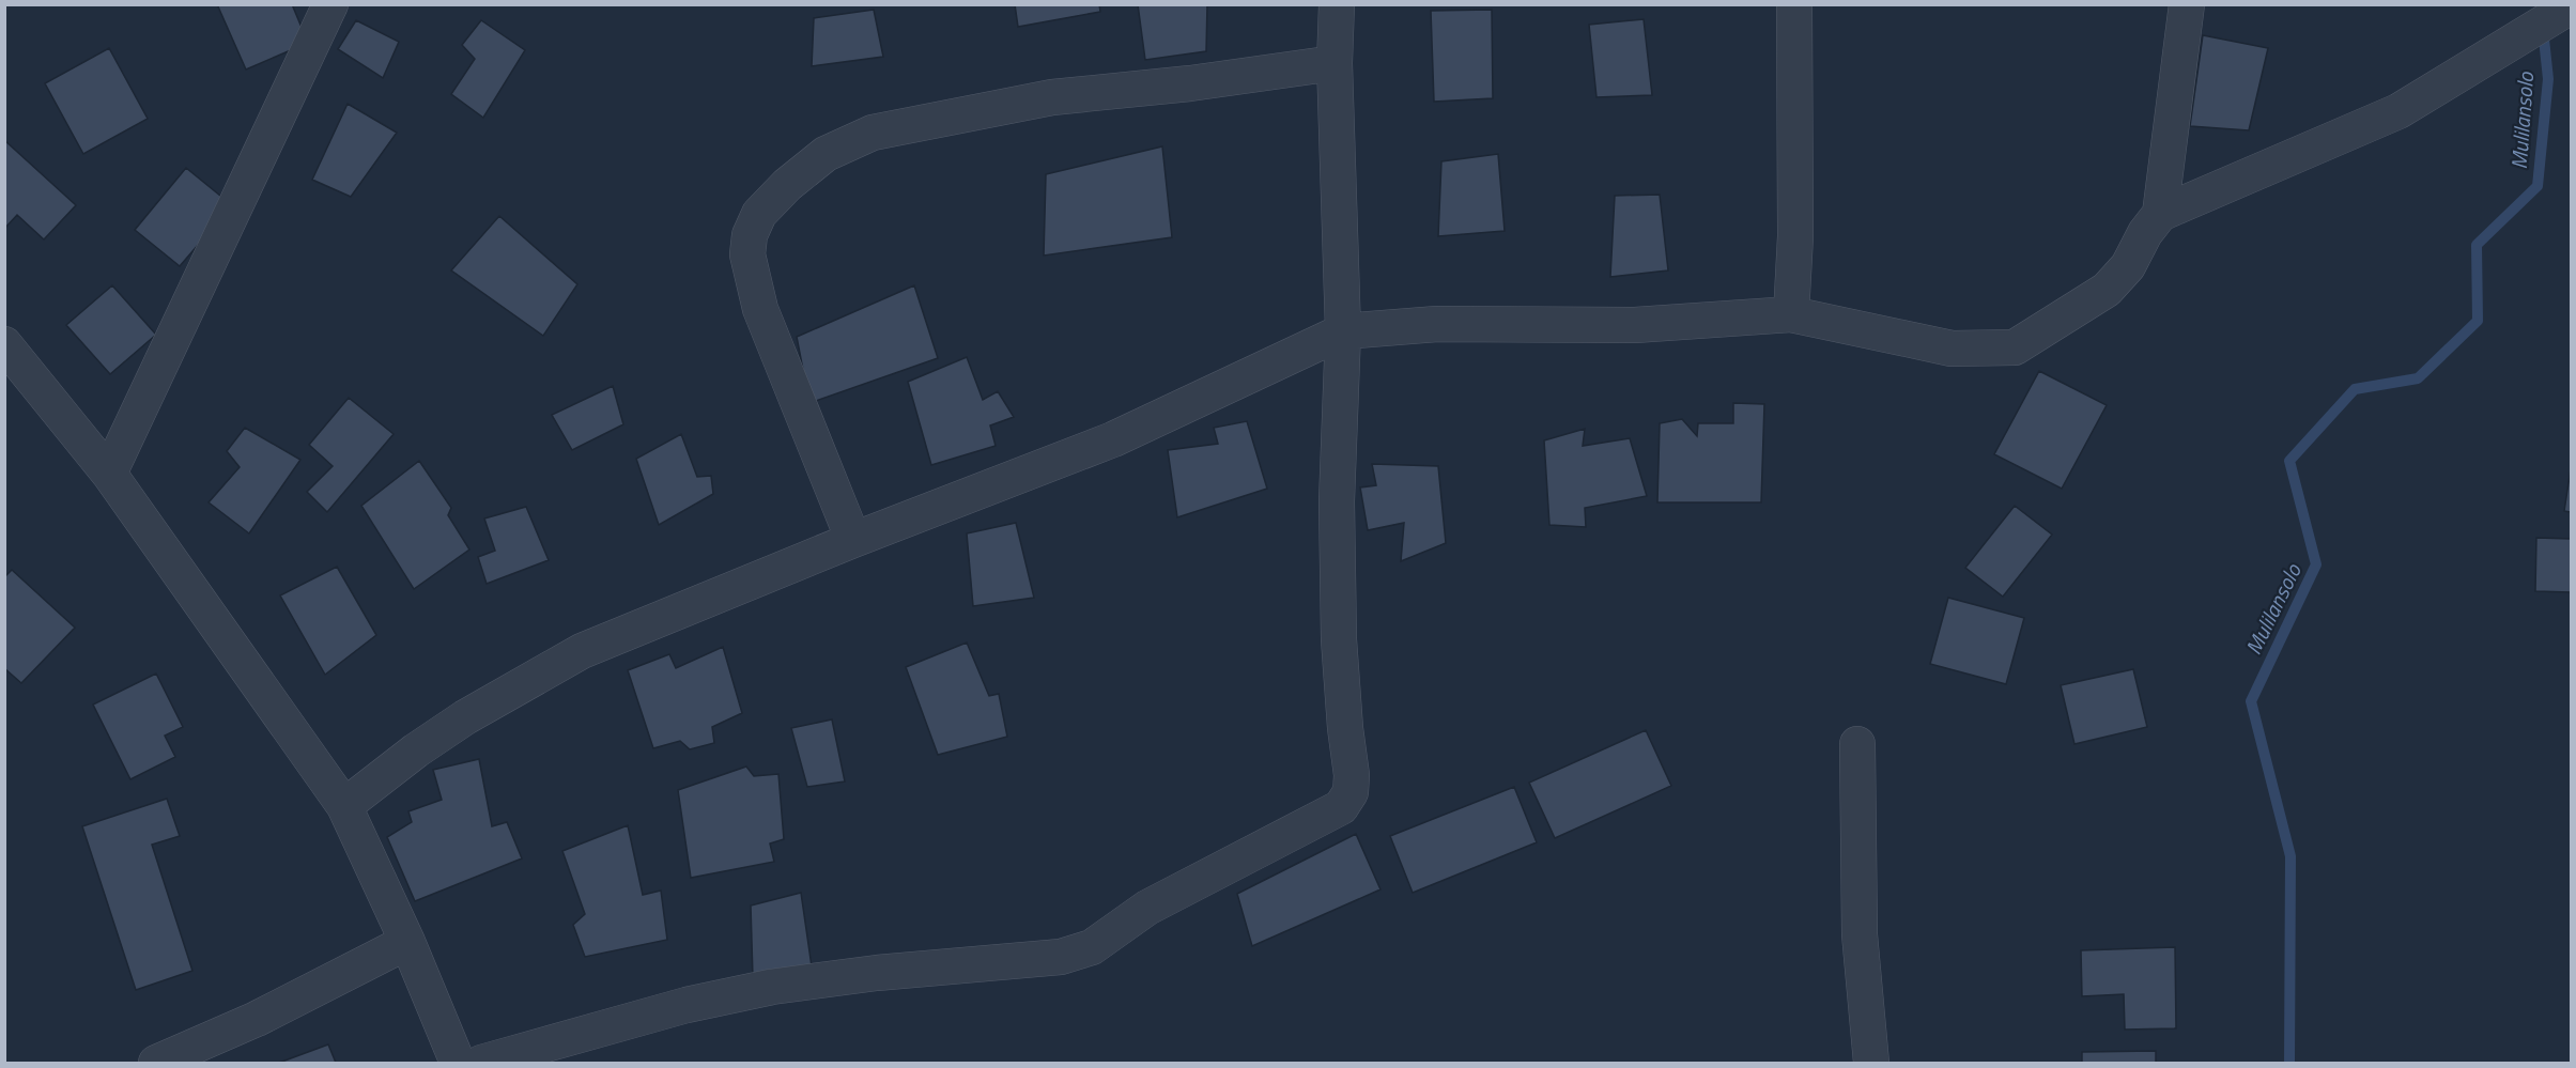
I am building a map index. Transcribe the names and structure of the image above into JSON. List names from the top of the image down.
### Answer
{
  "water": ["Mulilansolo"]
}
